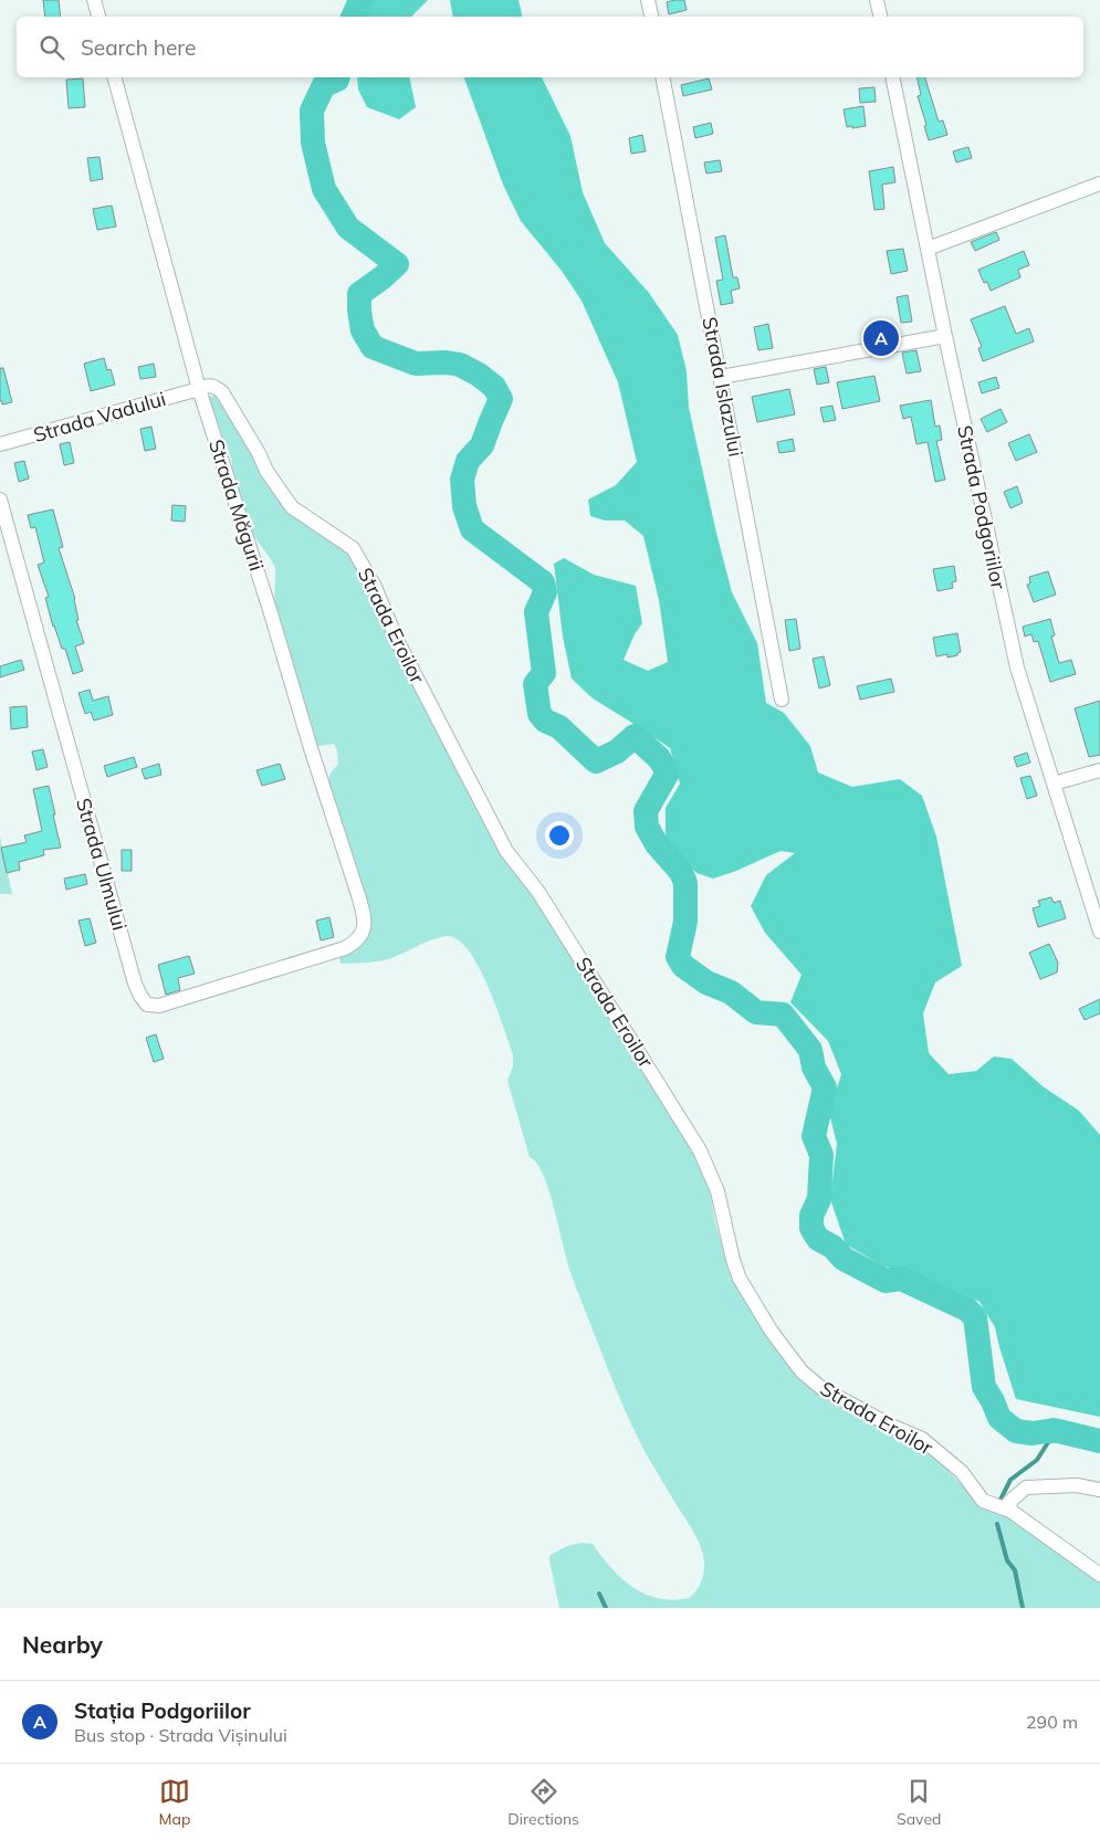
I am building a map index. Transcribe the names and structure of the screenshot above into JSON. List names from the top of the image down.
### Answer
{
  "streets": {
    "street": [
      "Strada Islazului",
      "Strada Vadului",
      "Strada Măgurii",
      "Strada Podgoriilor",
      "Strada Eroilor",
      "Strada Ulmului"
    ]
  },
  "crossings": [
    ["Strada Vadului", "Strada Măgurii"],
    ["Strada Vadului", "Strada Eroilor"],
    ["Strada Măgurii", "Strada Eroilor"],
    ["Strada Măgurii", "Strada Ulmului"]
  ],
  "page": {
    "search": "Search here",
    "pins": "A",
    "heading": "Nearby",
    "list": [
      {
        "mark": "A",
        "name": "Stația Podgoriilor",
        "note": "Bus stop · Strada Vișinului",
        "value": "290 m"
      }
    ],
    "nav": ["Map", "Directions", "Saved"]
  }
}
